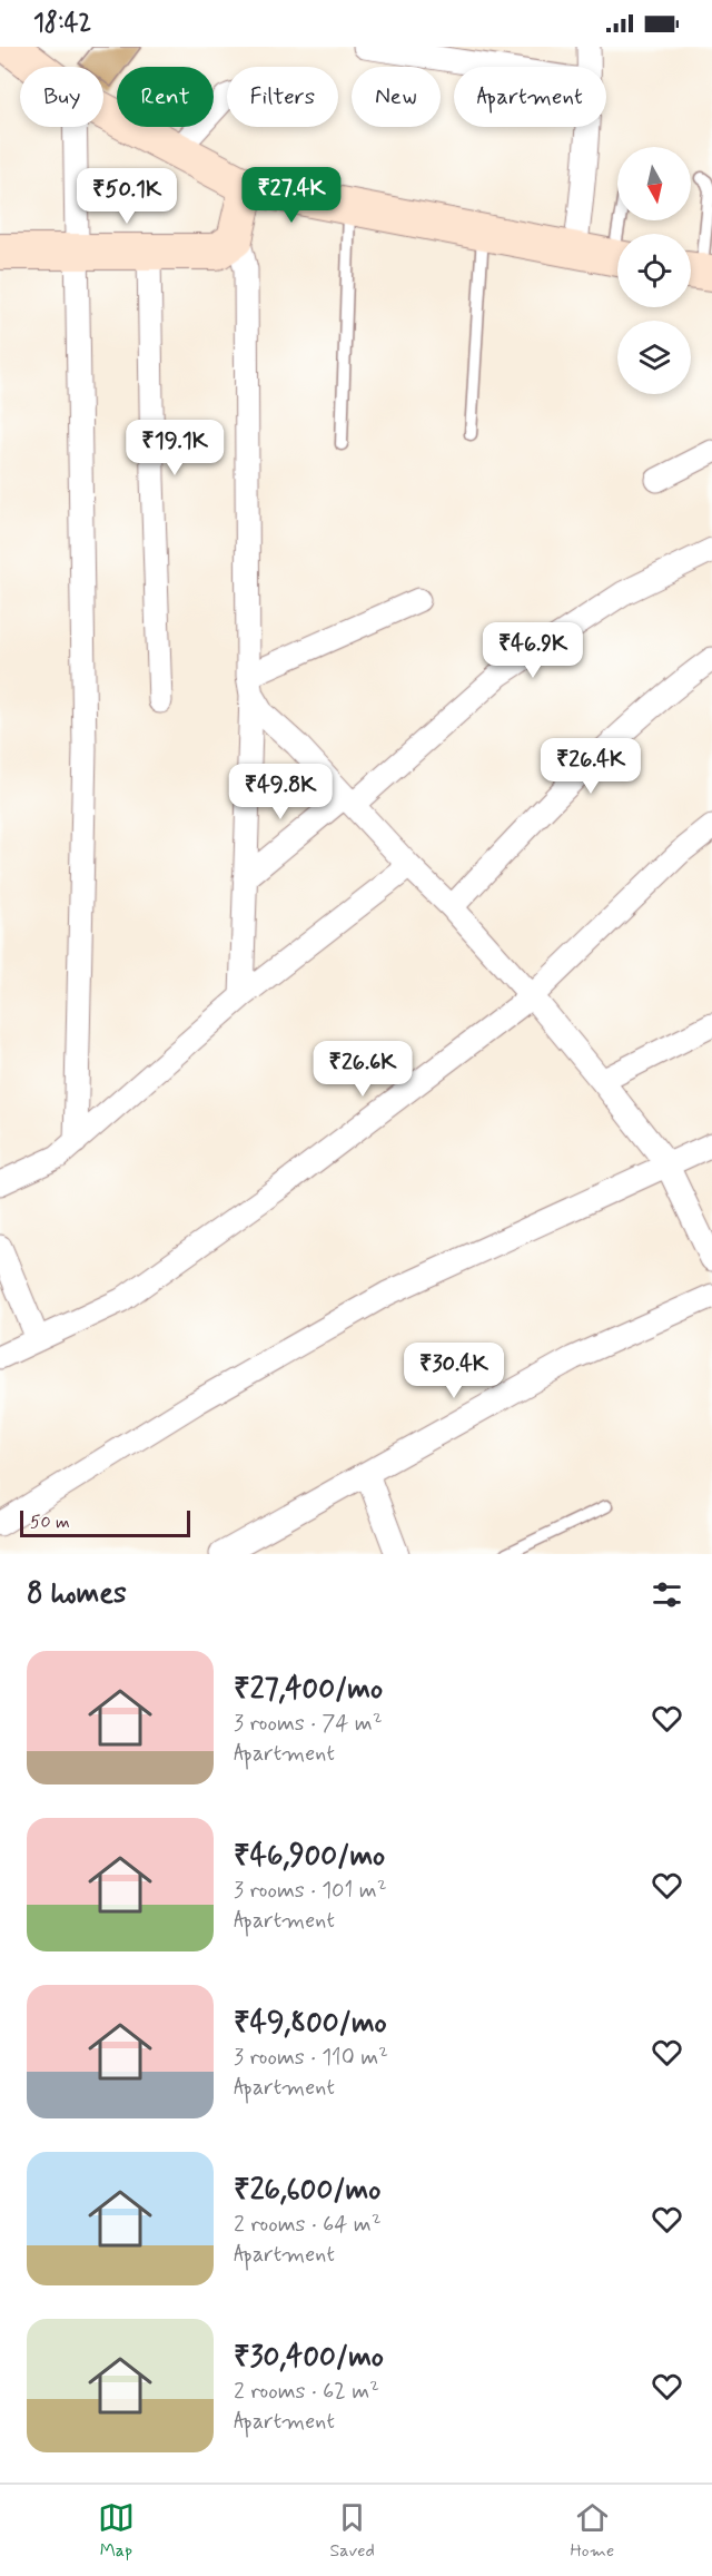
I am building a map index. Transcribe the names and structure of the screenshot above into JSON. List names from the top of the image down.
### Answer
{
  "scale_bar": "50 m",
  "north": "bottom",
  "page": {
    "status": "18:42",
    "chip": [
      "Buy",
      "Rent",
      "Filters",
      "New",
      "Apartment"
    ],
    "price": [
      "₹27.4K",
      "₹50.1K",
      "₹19.1K",
      "₹46.9K",
      "₹26.4K",
      "₹49.8K",
      "₹26.6K",
      "₹30.4K"
    ],
    "scale": "50 m",
    "heading": "8 homes",
    "list": [
      {
        "name": "₹27,400/mo",
        "note": "3 rooms · 74 m² · Apartment"
      },
      {
        "name": "₹46,900/mo",
        "note": "3 rooms · 101 m² · Apartment"
      },
      {
        "name": "₹49,800/mo",
        "note": "3 rooms · 110 m² · Apartment"
      },
      {
        "name": "₹26,600/mo",
        "note": "2 rooms · 64 m² · Apartment"
      },
      {
        "name": "₹30,400/mo",
        "note": "2 rooms · 62 m² · Apartment"
      }
    ],
    "tabs": ["Map", "Saved", "Home"]
  }
}
